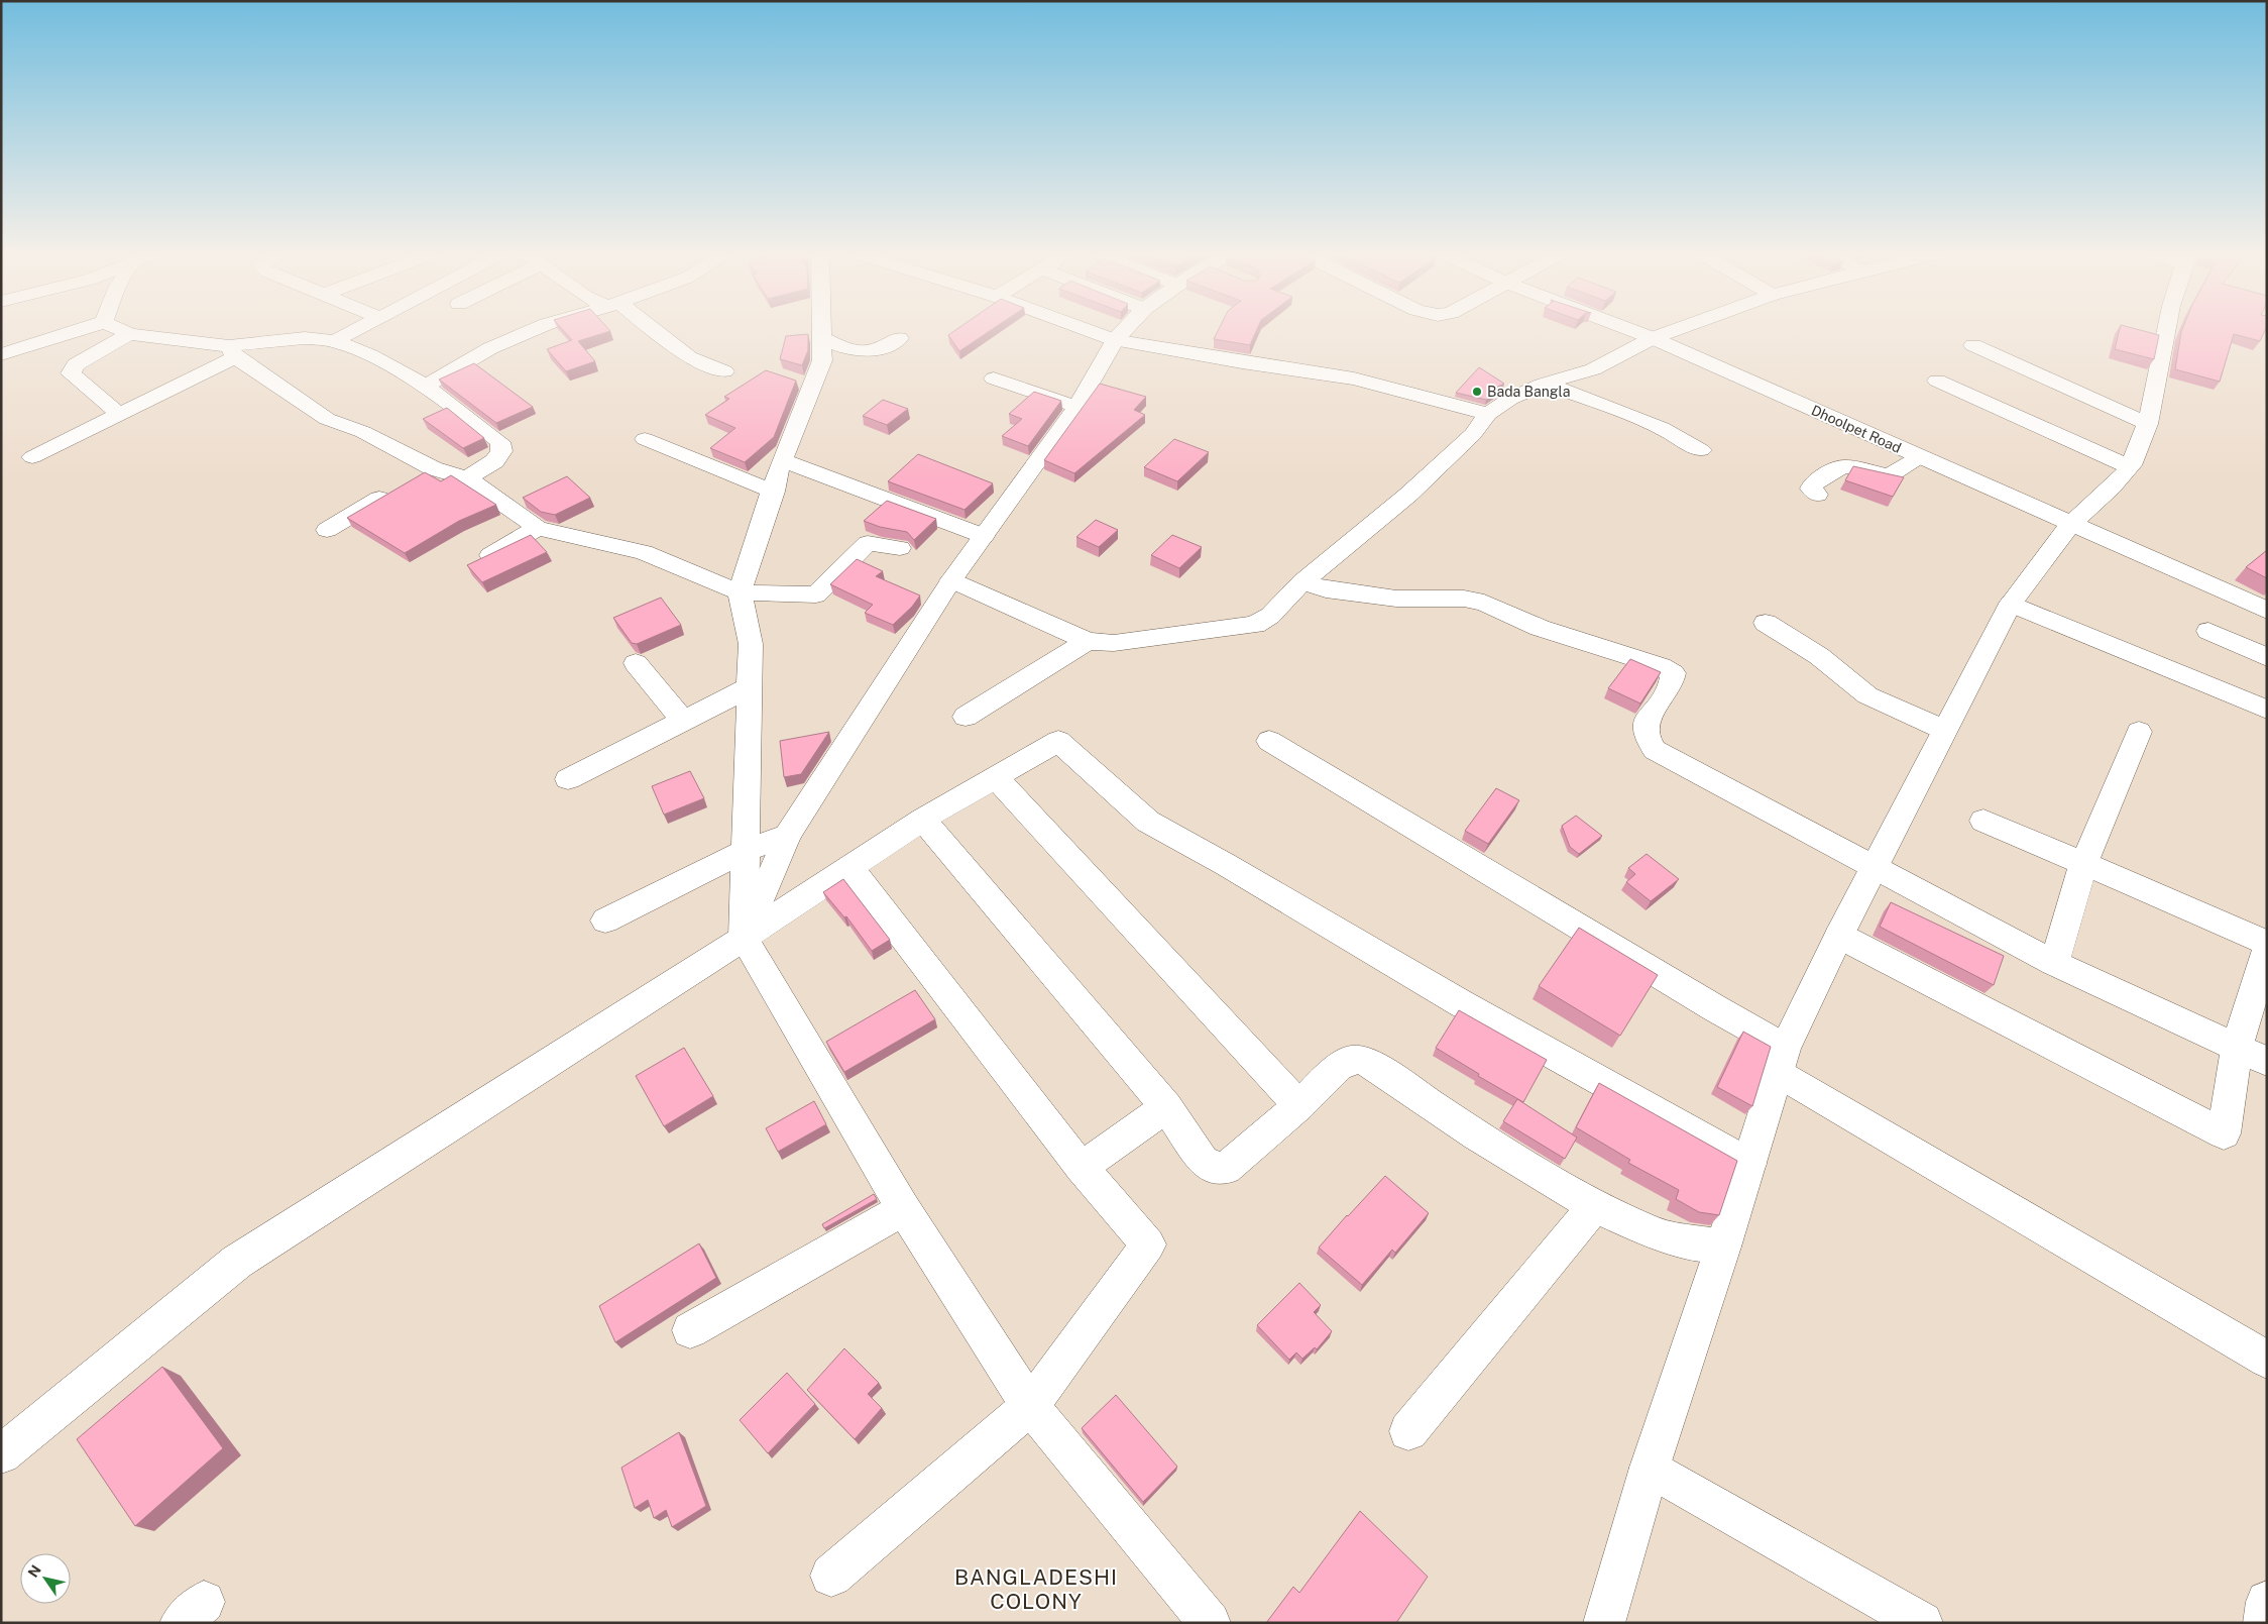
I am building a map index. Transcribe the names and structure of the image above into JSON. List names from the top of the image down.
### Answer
{
  "streets": {
    "street": ["Dhoolpet Road"]
  },
  "districts": ["BANGLADESHI COLONY"],
  "places": ["Bada Bangla"],
  "north": "top left"
}
